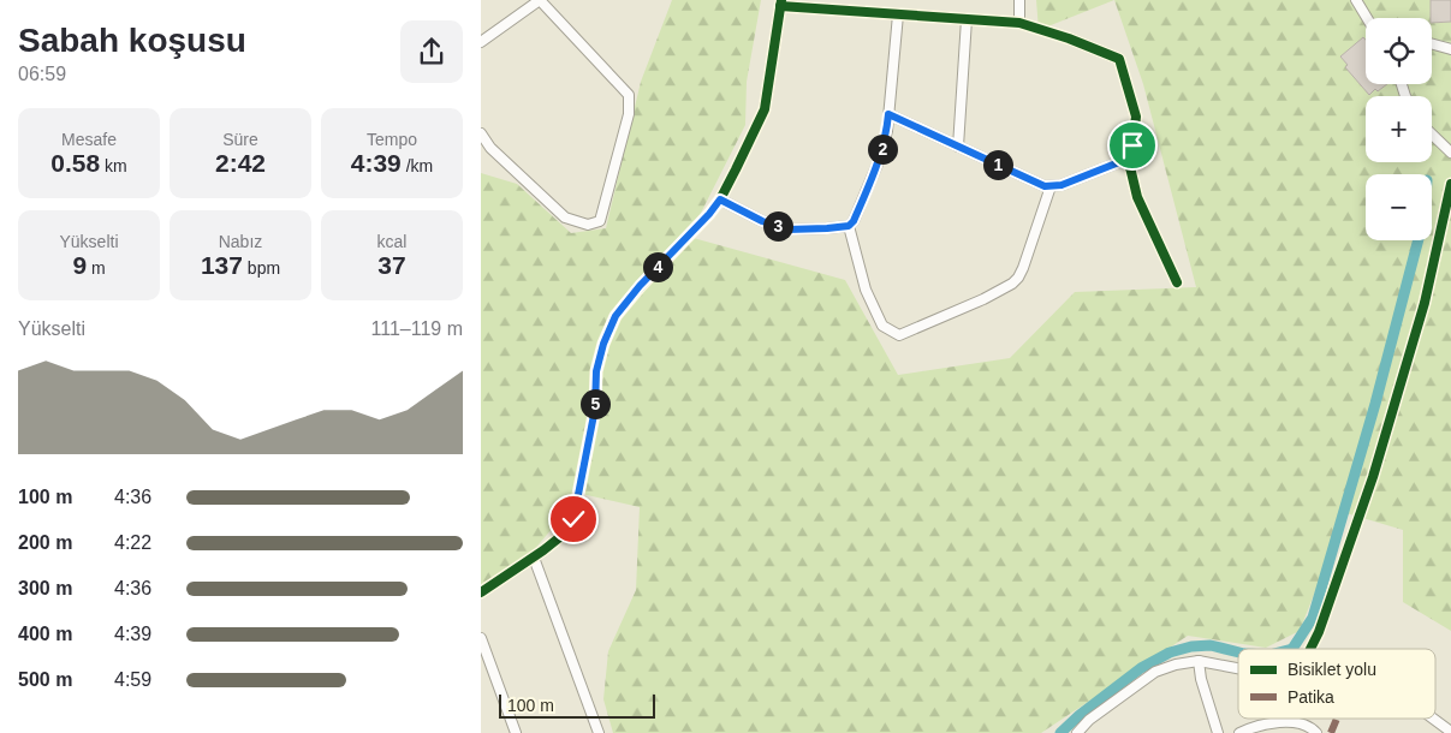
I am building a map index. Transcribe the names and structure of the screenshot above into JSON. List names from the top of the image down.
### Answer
{
  "legend": ["Bisiklet yolu", "Patika"],
  "scale_bar": "100 m",
  "page": {
    "heading": ["Sabah koşusu", "06:59"],
    "map_buttons": ["+", "−"],
    "stats": [
      ["Mesafe", "0.58 km"],
      ["Süre", "2:42"],
      ["Tempo", "4:39 /km"],
      ["Yükselti", "9 m"],
      ["Nabız", "137 bpm"],
      ["kcal", "37"]
    ],
    "pins": [
      "2",
      "1",
      "3",
      "4",
      "5"
    ],
    "chart": ["Yükselti", "111–119 m"],
    "list": [
      {
        "name": "100 m",
        "note": "4:36"
      },
      {
        "name": "200 m",
        "note": "4:22"
      },
      {
        "name": "300 m",
        "note": "4:36"
      },
      {
        "name": "400 m",
        "note": "4:39"
      },
      {
        "name": "500 m",
        "note": "4:59"
      }
    ],
    "scale": "100 m"
  }
}
